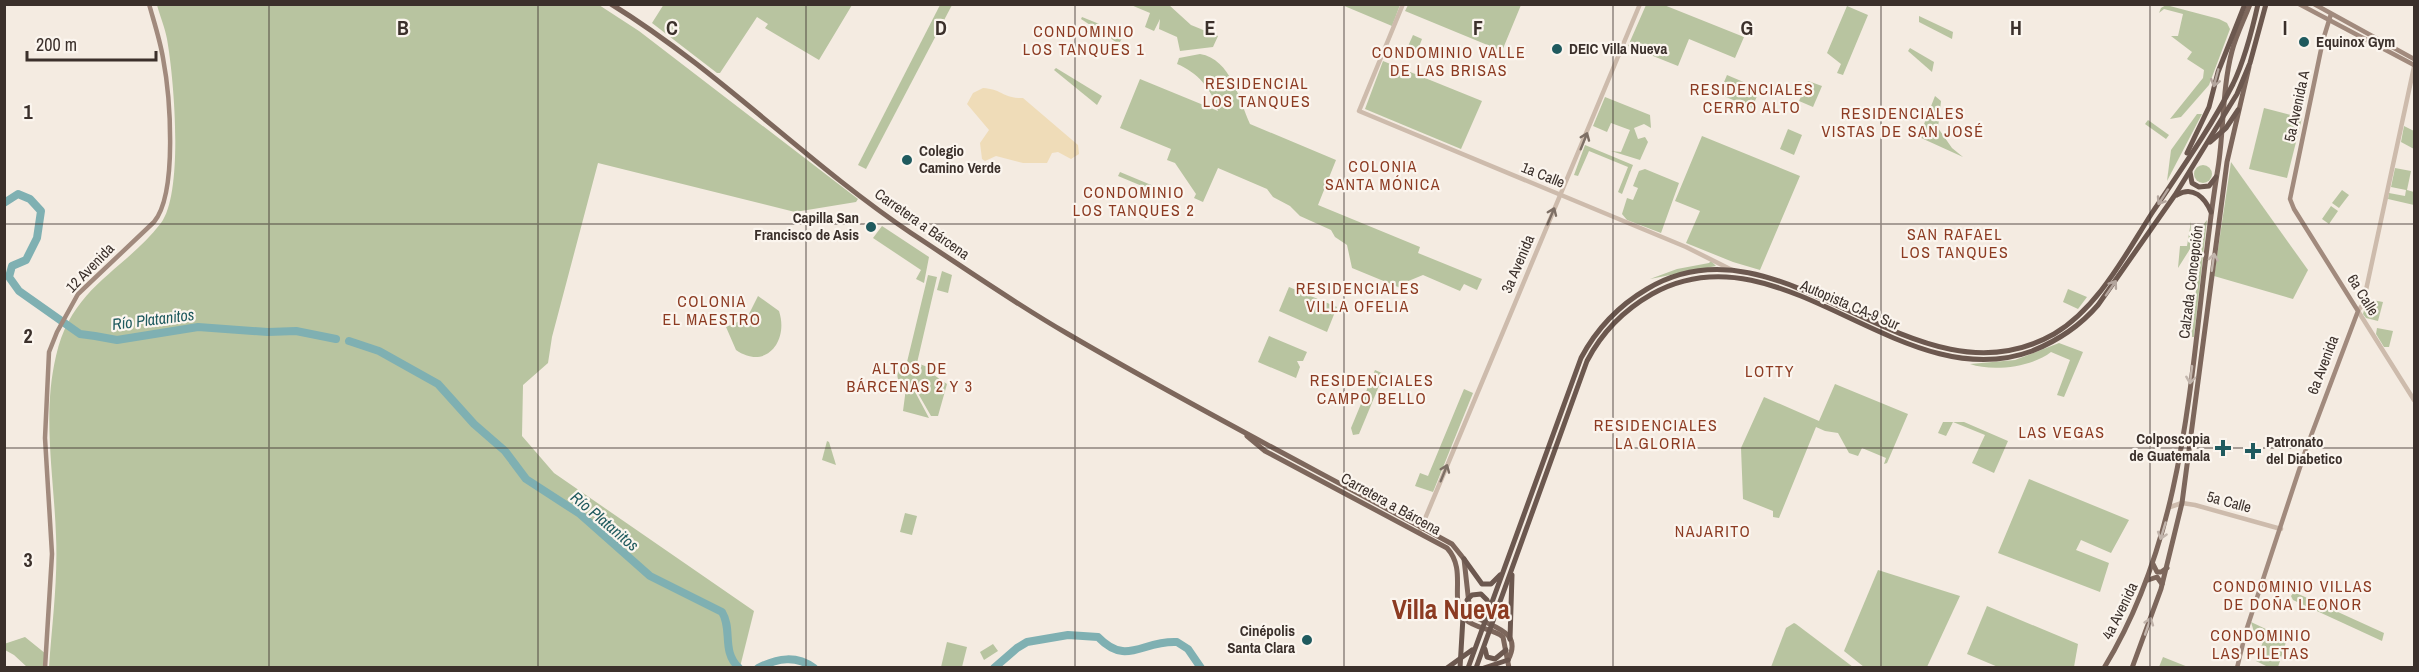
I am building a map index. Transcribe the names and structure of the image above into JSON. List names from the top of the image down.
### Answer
{
  "streets": {
    "highway": ["Autopista CA-9 Sur"],
    "main road": [
      "5a Avenida A",
      "Carretera a Bárcena",
      "12 Avenida",
      "Calzada Concepción",
      "6a Calle",
      "6a Avenida",
      "4a Avenida"
    ],
    "street": ["1a Calle", "3a Avenida", "5a Calle"]
  },
  "crossings": [
    ["5a Avenida A", "6a Calle"],
    ["1a Calle", "3a Avenida"],
    ["1a Calle", "Autopista CA-9 Sur"],
    ["Carretera a Bárcena", "3a Avenida"],
    ["Calzada Concepción", "Autopista CA-9 Sur"],
    ["Calzada Concepción", "5a Calle"],
    ["Calzada Concepción", "4a Avenida"],
    ["6a Calle", "6a Avenida"],
    ["6a Avenida", "5a Calle"]
  ],
  "one_way": ["3a Avenida"],
  "districts": [
    "CONDOMINIO LOS TANQUES 1",
    "CONDOMINIO VALLE DE LAS BRISAS",
    "RESIDENCIAL LOS TANQUES",
    "RESIDENCIALES CERRO ALTO",
    "RESIDENCIALES VISTAS DE SAN JOSÉ",
    "COLONIA SANTA MÓNICA",
    "CONDOMINIO LOS TANQUES 2",
    "SAN RAFAEL LOS TANQUES",
    "RESIDENCIALES VILLA OFELIA",
    "COLONIA EL MAESTRO",
    "ALTOS DE BÁRCENAS 2 Y 3",
    "LOTTY",
    "RESIDENCIALES CAMPO BELLO",
    "RESIDENCIALES LA GLORIA",
    "LAS VEGAS",
    "NAJARITO",
    "CONDOMINIO VILLAS DE DOÑA LEONOR",
    "Villa Nueva",
    "CONDOMINIO LAS PILETAS"
  ],
  "water": ["Río Platanitos"],
  "places": {
    "other": [
      "Equinox Gym",
      "DEIC Villa Nueva",
      "Colegio Camino Verde",
      "Capilla San Francisco de Asis",
      "Cinépolis Santa Clara"
    ],
    "health": ["Colposcopia de Guatemala", "Patronato del Diabetico"]
  },
  "scale_bar": "200 m",
  "grid": {
    "columns": [
      "B",
      "C",
      "D",
      "E",
      "F",
      "G",
      "H",
      "I"
    ],
    "rows": ["1", "2", "3"]
  }
}
